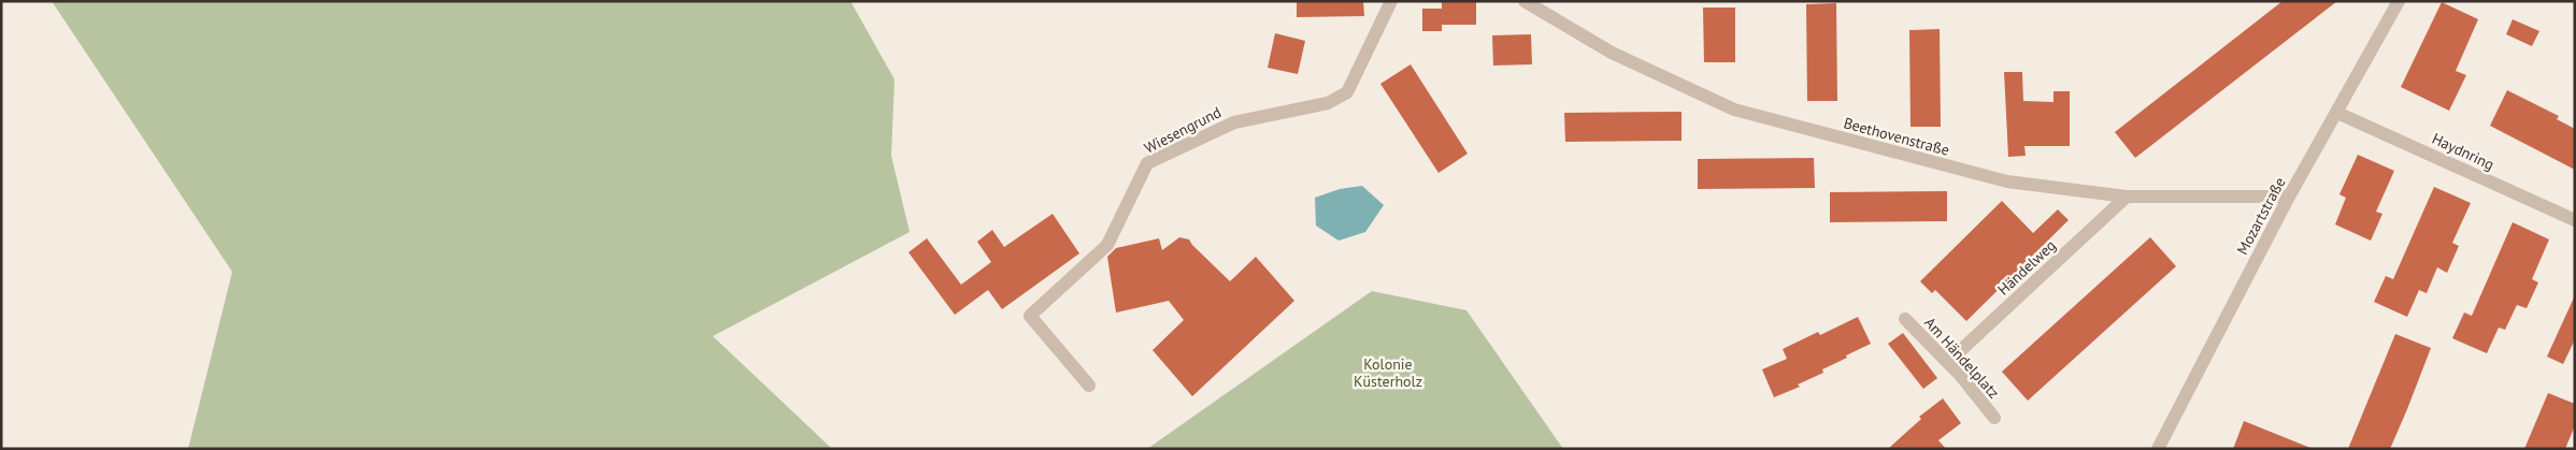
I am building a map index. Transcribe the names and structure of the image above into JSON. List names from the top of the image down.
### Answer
{
  "streets": {
    "street": [
      "Wiesengrund",
      "Beethovenstraße",
      "Haydnring",
      "Mozartstraße",
      "Händelweg",
      "Am Händelplatz"
    ]
  },
  "crossings": [
    ["Beethovenstraße", "Mozartstraße"],
    ["Beethovenstraße", "Händelweg"],
    ["Haydnring", "Mozartstraße"],
    ["Händelweg", "Am Händelplatz"]
  ],
  "parks": ["Kolonie Küsterholz"]
}
